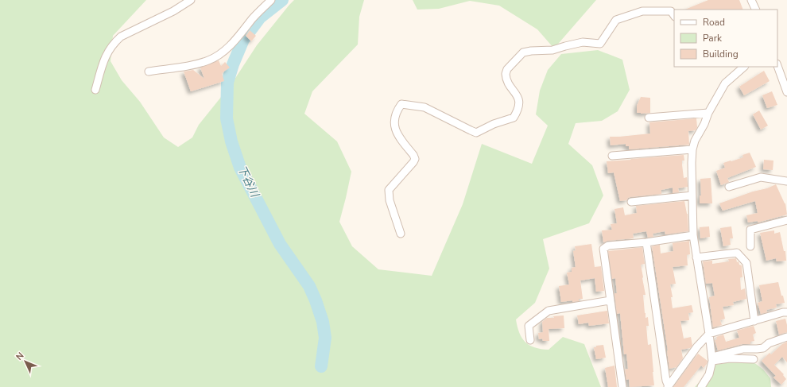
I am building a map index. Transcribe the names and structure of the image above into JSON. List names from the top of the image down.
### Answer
{
  "water": ["下谷川"],
  "legend": ["Road", "Park", "Building"],
  "north": "top left"
}
